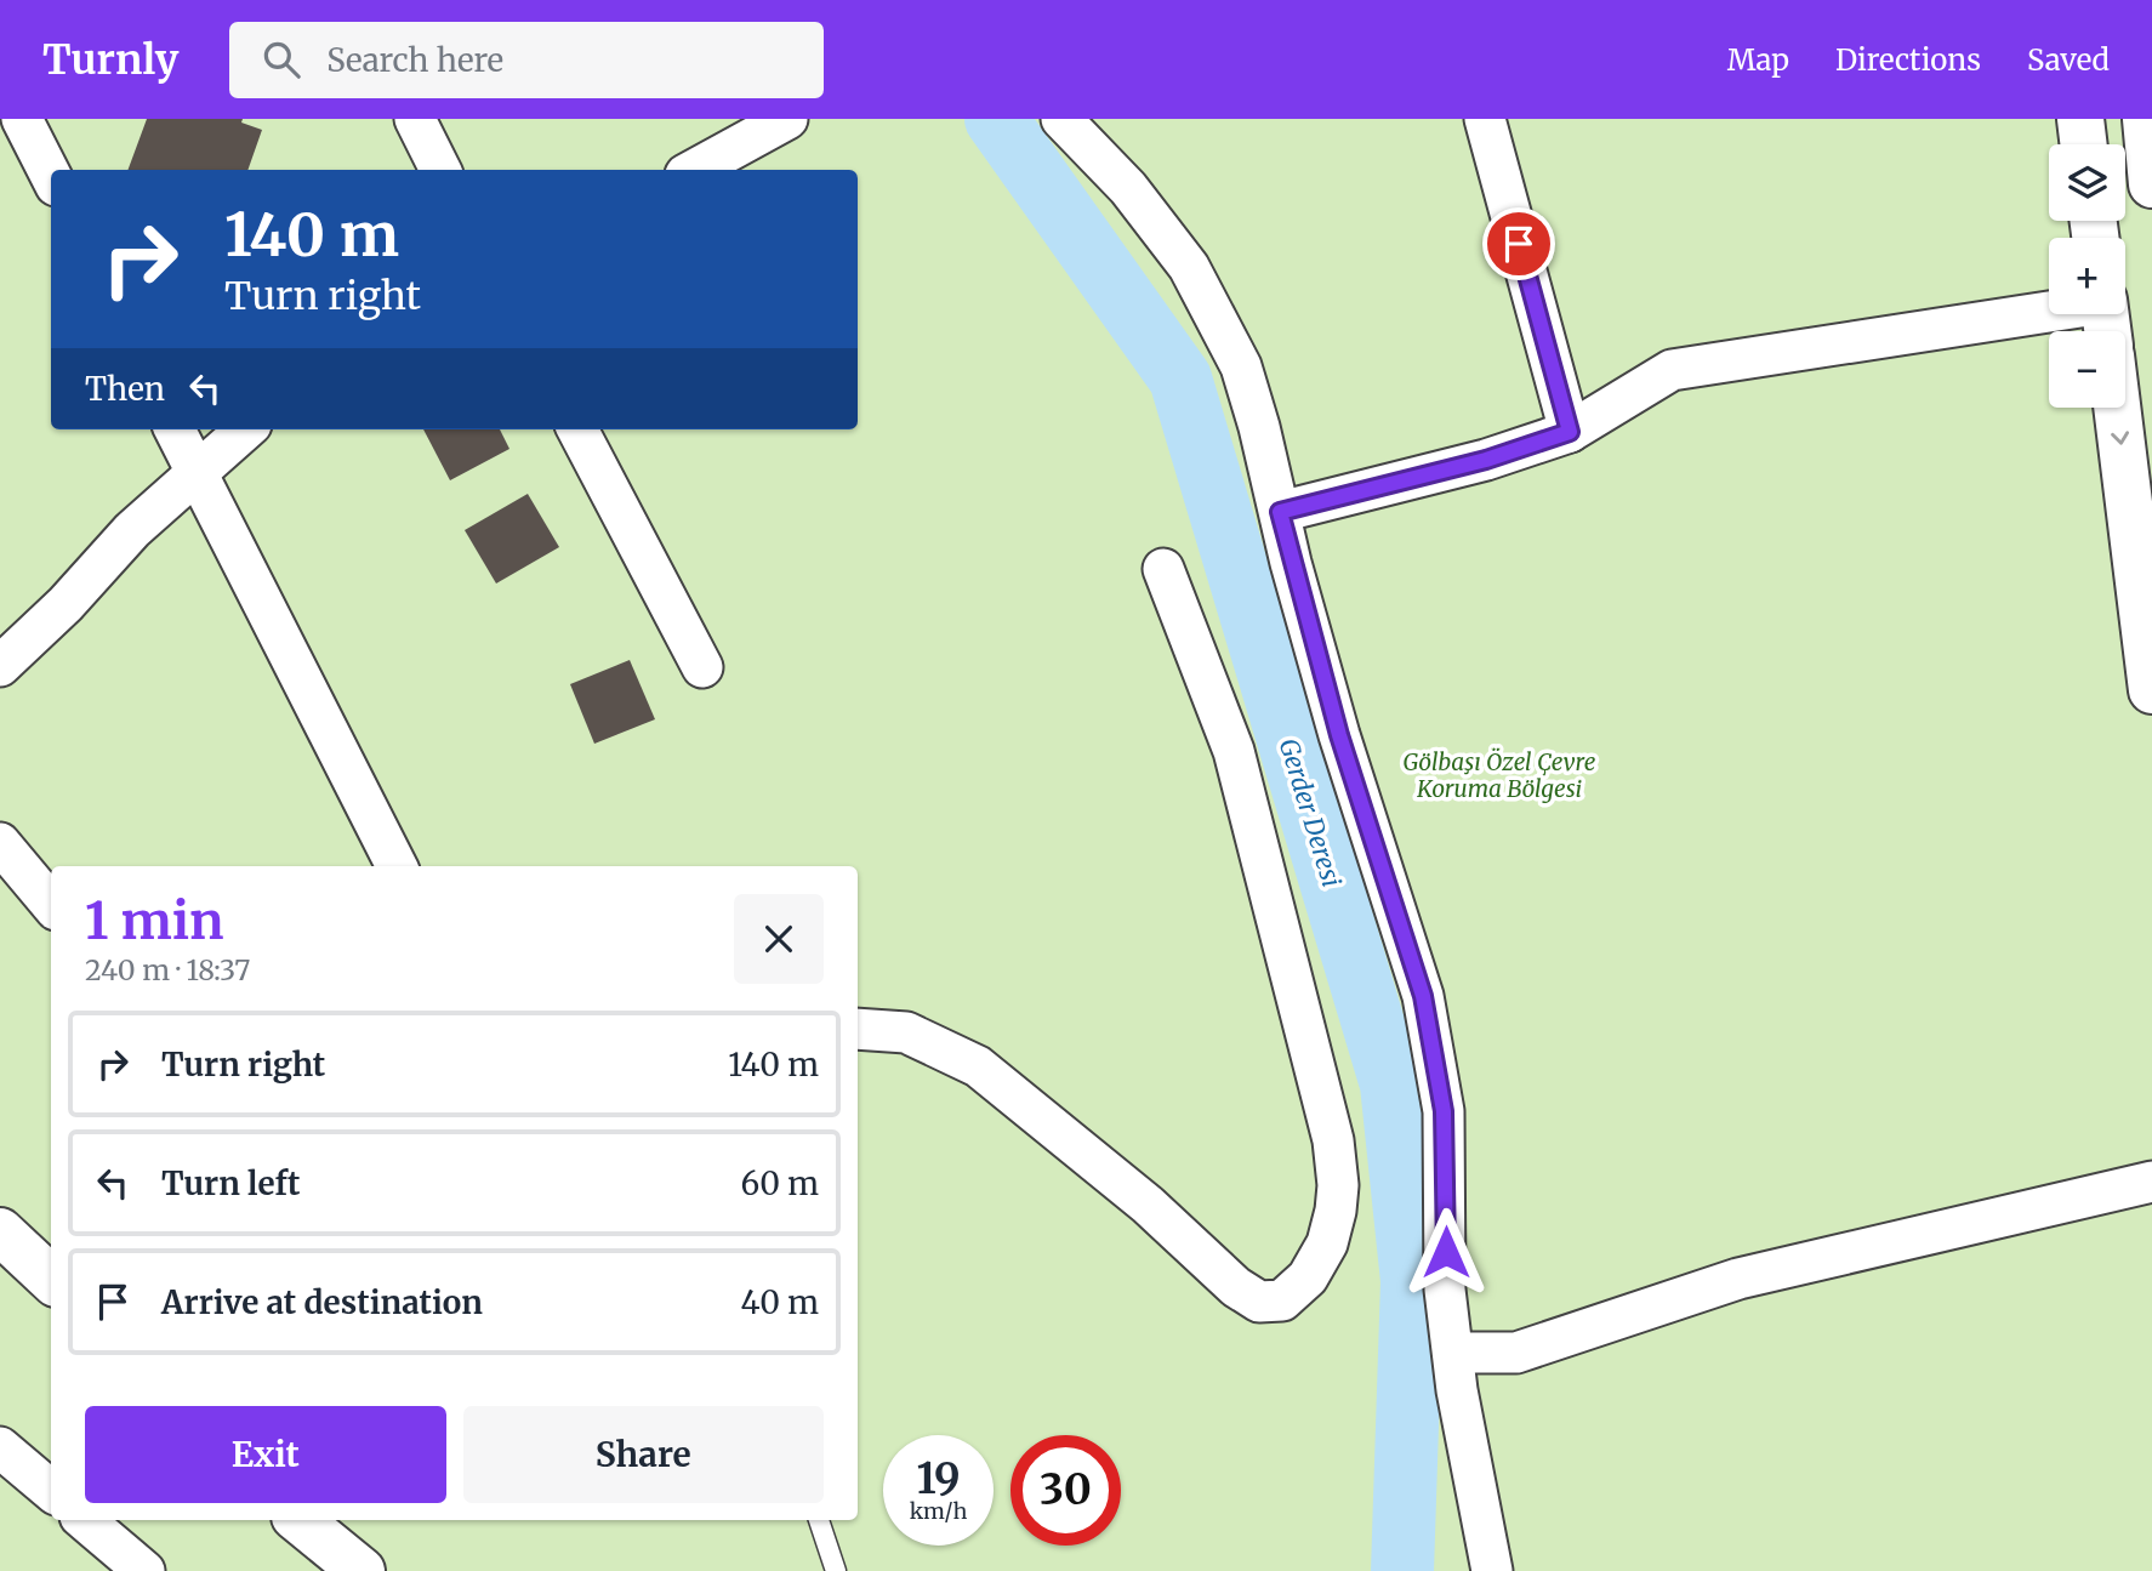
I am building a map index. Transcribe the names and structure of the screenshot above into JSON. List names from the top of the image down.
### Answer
{
  "water": ["Gerder Deresi"],
  "parks": ["Gölbaşı Özel Çevre Koruma Bölgesi"],
  "page": {
    "header": "Turnly",
    "search": "Search here",
    "nav": ["Map", "Directions", "Saved"],
    "map_buttons": ["+", "−"],
    "turn": ["140 m", "Turn right"],
    "then": "Then",
    "heading": ["1 min", "240 m · 18:37"],
    "list": [
      {
        "name": "Turn right",
        "value": "140 m"
      },
      {
        "name": "Turn left",
        "value": "60 m"
      },
      {
        "name": "Arrive at destination",
        "value": "40 m"
      }
    ],
    "buttons": ["Exit", "Share"],
    "speed": "19 km/h",
    "limit": "30"
  }
}
